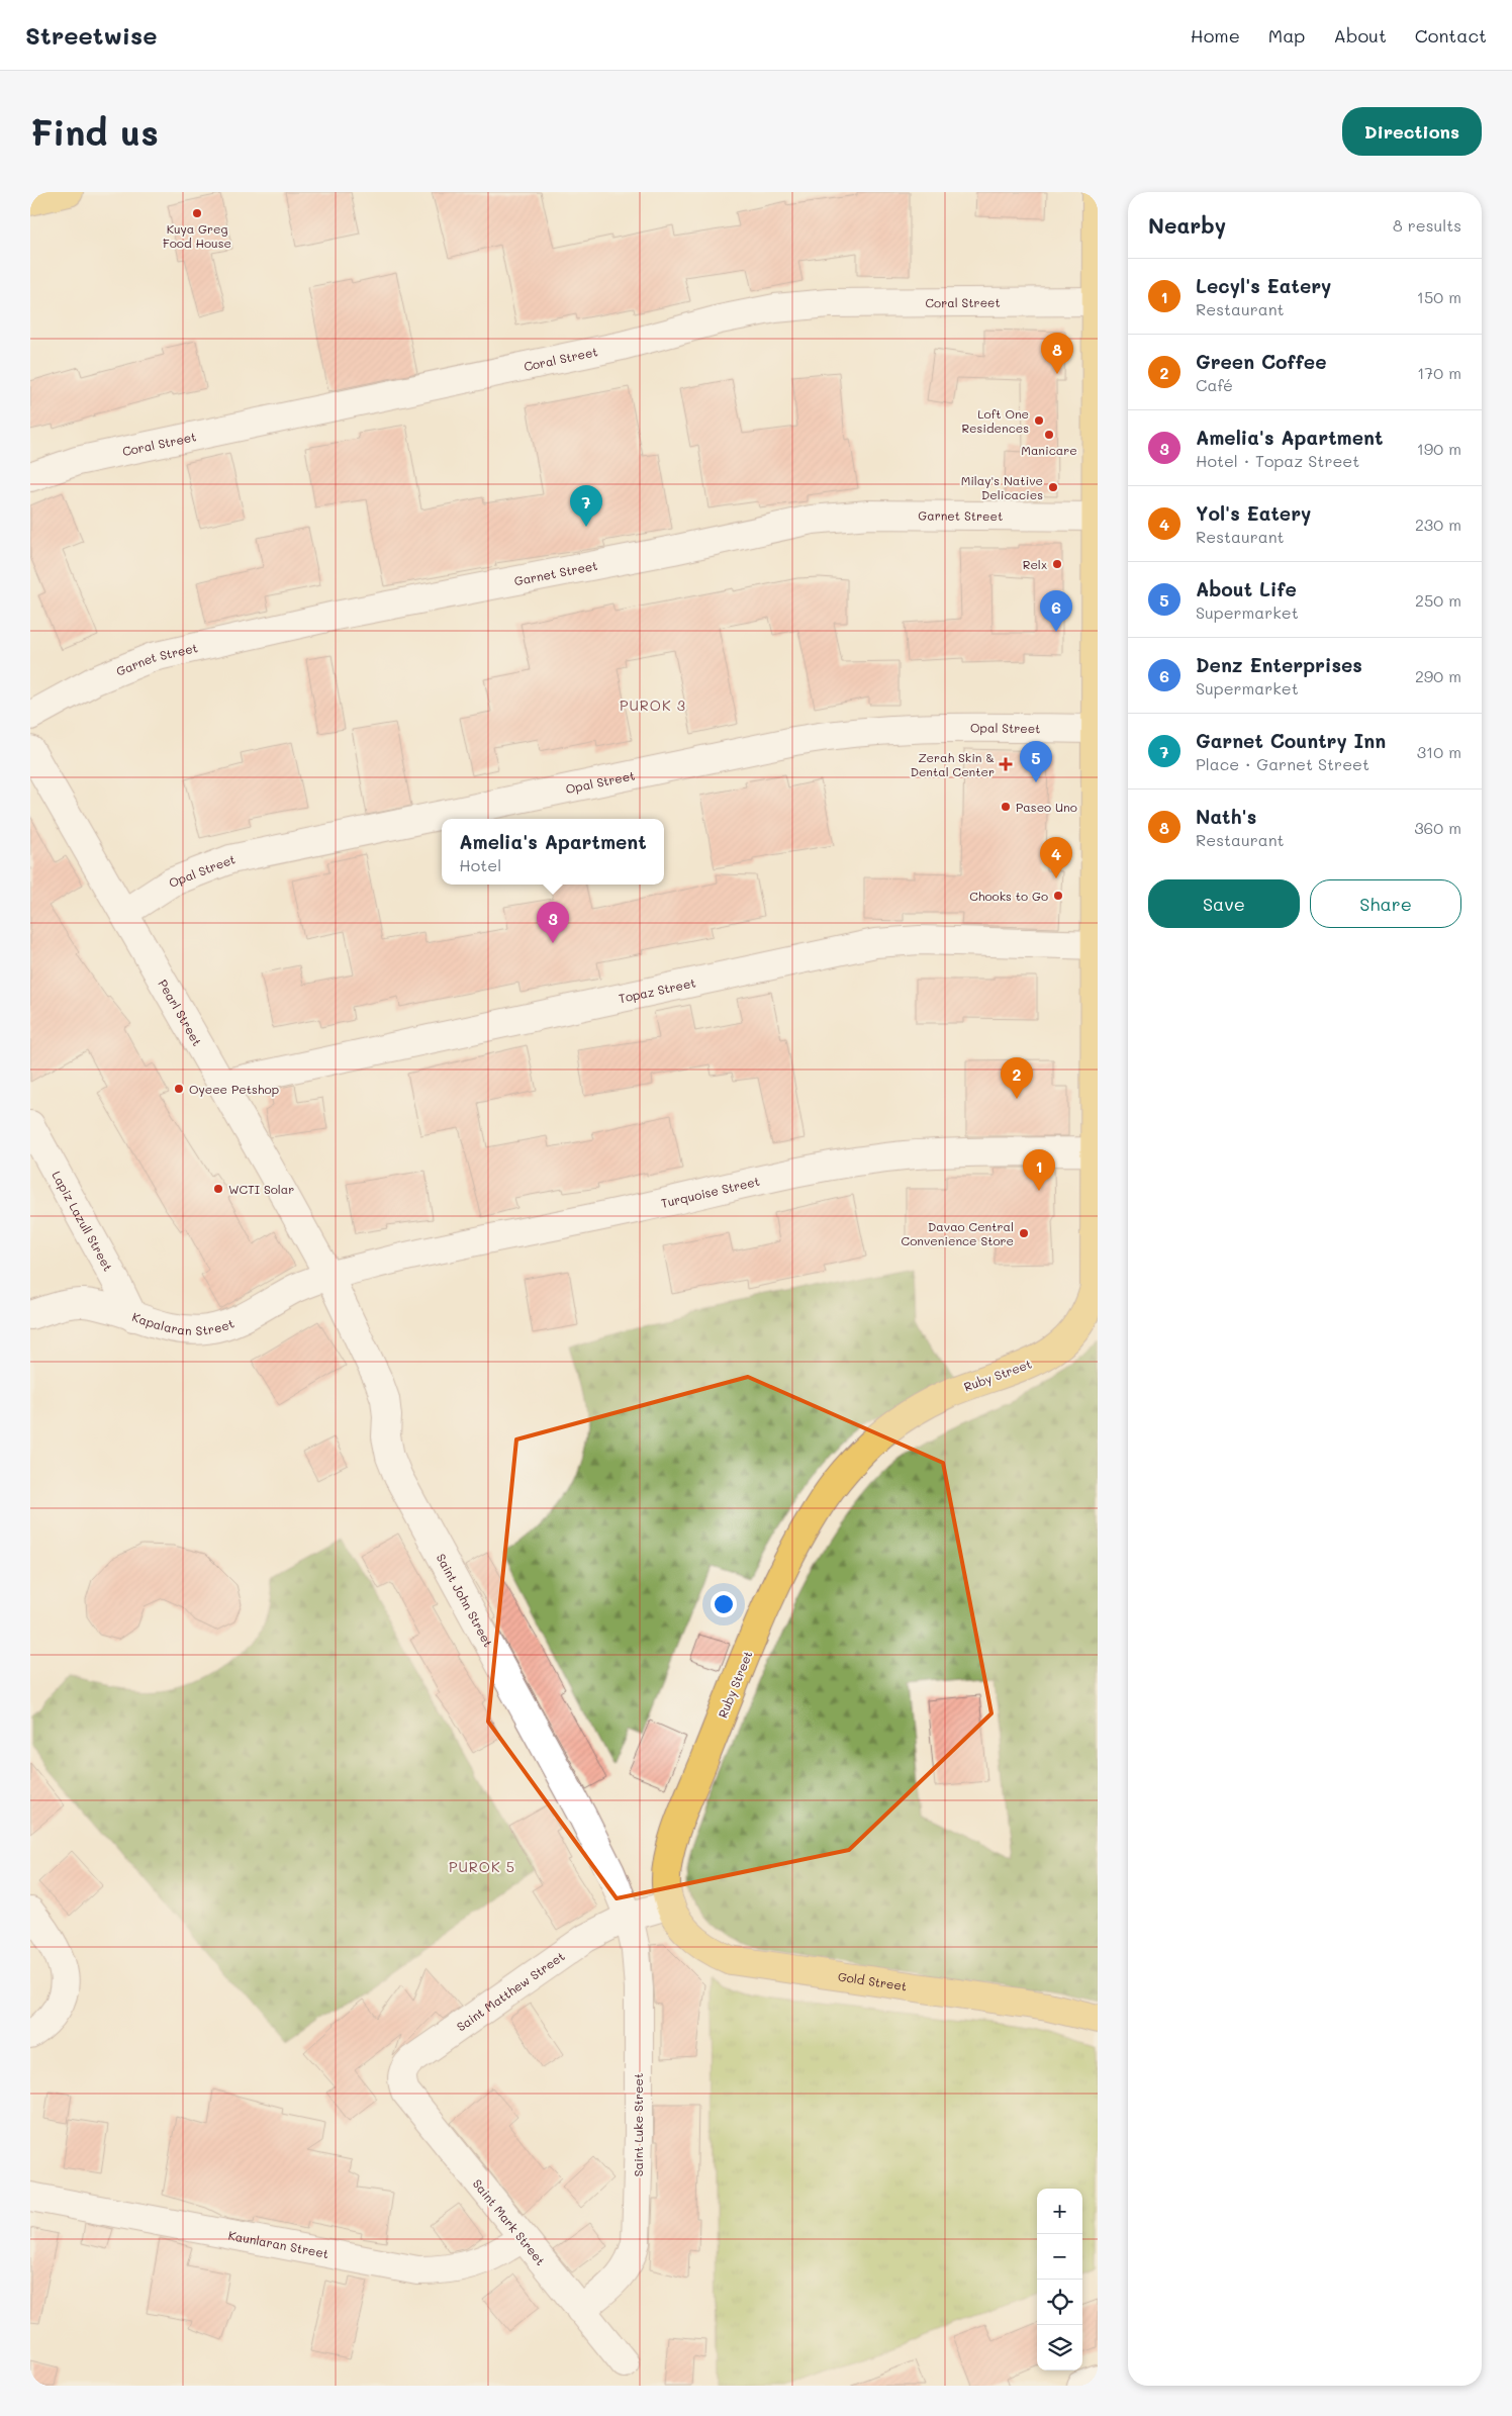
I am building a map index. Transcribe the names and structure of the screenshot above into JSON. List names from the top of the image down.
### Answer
{
  "streets": {
    "main road": ["Ruby Street", "Gold Street"],
    "street": [
      "Coral Street",
      "Garnet Street",
      "Opal Street",
      "Topaz Street",
      "Pearl Street",
      "Turquoise Street",
      "Lapiz Lazull Street",
      "Kapalaran Street",
      "Saint John Street",
      "Saint Matthew Street",
      "Saint Luke Street",
      "Saint Mark Street",
      "Kaunlaran Street"
    ]
  },
  "crossings": [
    ["Coral Street", "Ruby Street"],
    ["Garnet Street", "Ruby Street"],
    ["Opal Street", "Pearl Street"],
    ["Opal Street", "Ruby Street"],
    ["Topaz Street", "Pearl Street"],
    ["Topaz Street", "Ruby Street"],
    ["Pearl Street", "Turquoise Street"],
    ["Pearl Street", "Kapalaran Street"],
    ["Pearl Street", "Saint John Street"],
    ["Turquoise Street", "Kapalaran Street"],
    ["Turquoise Street", "Ruby Street"],
    ["Turquoise Street", "Saint John Street"],
    ["Lapiz Lazull Street", "Kapalaran Street"],
    ["Kapalaran Street", "Saint John Street"],
    ["Ruby Street", "Gold Street"],
    ["Ruby Street", "Saint Matthew Street"],
    ["Saint John Street", "Saint Matthew Street"],
    ["Saint John Street", "Saint Luke Street"],
    ["Gold Street", "Saint Matthew Street"],
    ["Saint Matthew Street", "Saint Luke Street"],
    ["Saint Matthew Street", "Saint Mark Street"],
    ["Saint Luke Street", "Saint Mark Street"],
    ["Saint Mark Street", "Kaunlaran Street"]
  ],
  "districts": ["PUROK 3", "PUROK 5"],
  "places": {
    "other": [
      "Kuya Greg Food House",
      "Loft One Residences",
      "Manicare",
      "Milay's Native Delicacies",
      "Relx",
      "Paseo Uno",
      "Chooks to Go",
      "Oyeee Petshop",
      "WCTI Solar",
      "Davao Central Convenience Store"
    ],
    "health": ["Zerah Skin & Dental Center"]
  },
  "page": {
    "header": "Streetwise",
    "nav": [
      "Home",
      "Map",
      "About",
      "Contact"
    ],
    "buttons": [
      "Directions",
      ["Save", "Share"]
    ],
    "title": "Find us",
    "heading": ["Nearby", "8 results"],
    "list": [
      {
        "mark": "1",
        "name": "Lecyl's Eatery",
        "note": "Restaurant",
        "value": "150 m"
      },
      {
        "mark": "2",
        "name": "Green Coffee",
        "note": "Café",
        "value": "170 m"
      },
      {
        "mark": "3",
        "name": "Amelia's Apartment",
        "note": "Hotel · Topaz Street",
        "value": "190 m"
      },
      {
        "mark": "4",
        "name": "Yol's Eatery",
        "note": "Restaurant",
        "value": "230 m"
      },
      {
        "mark": "5",
        "name": "About Life",
        "note": "Supermarket",
        "value": "250 m"
      },
      {
        "mark": "6",
        "name": "Denz Enterprises",
        "note": "Supermarket",
        "value": "290 m"
      },
      {
        "mark": "7",
        "name": "Garnet Country Inn",
        "note": "Place · Garnet Street",
        "value": "310 m"
      },
      {
        "mark": "8",
        "name": "Nath's",
        "note": "Restaurant",
        "value": "360 m"
      }
    ],
    "pins": [
      "8",
      "7",
      "6",
      "5",
      "4",
      "3",
      "2",
      "1"
    ],
    "popup": ["Amelia's Apartment", "Hotel"],
    "map_buttons": ["+", "−"]
  }
}
